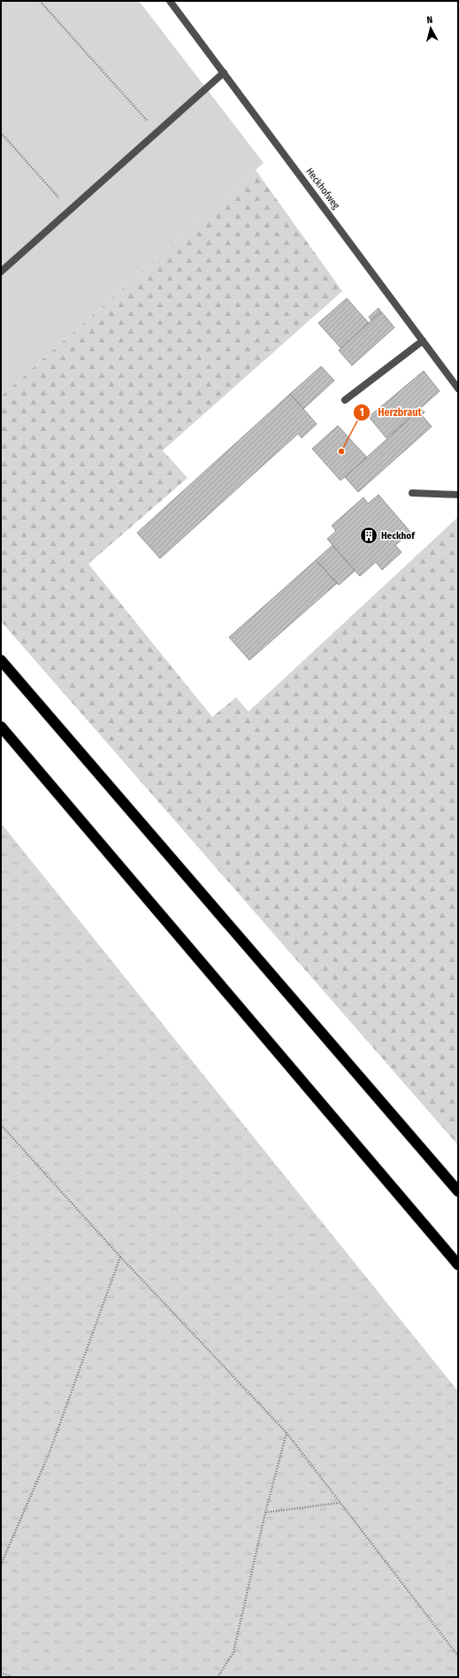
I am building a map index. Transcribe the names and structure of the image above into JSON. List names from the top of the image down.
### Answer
{
  "streets": {
    "street": ["Heckhofweg"]
  },
  "places": {
    "other": ["Herzbraut"],
    "building": ["Heckhof"]
  },
  "north": "top"
}
